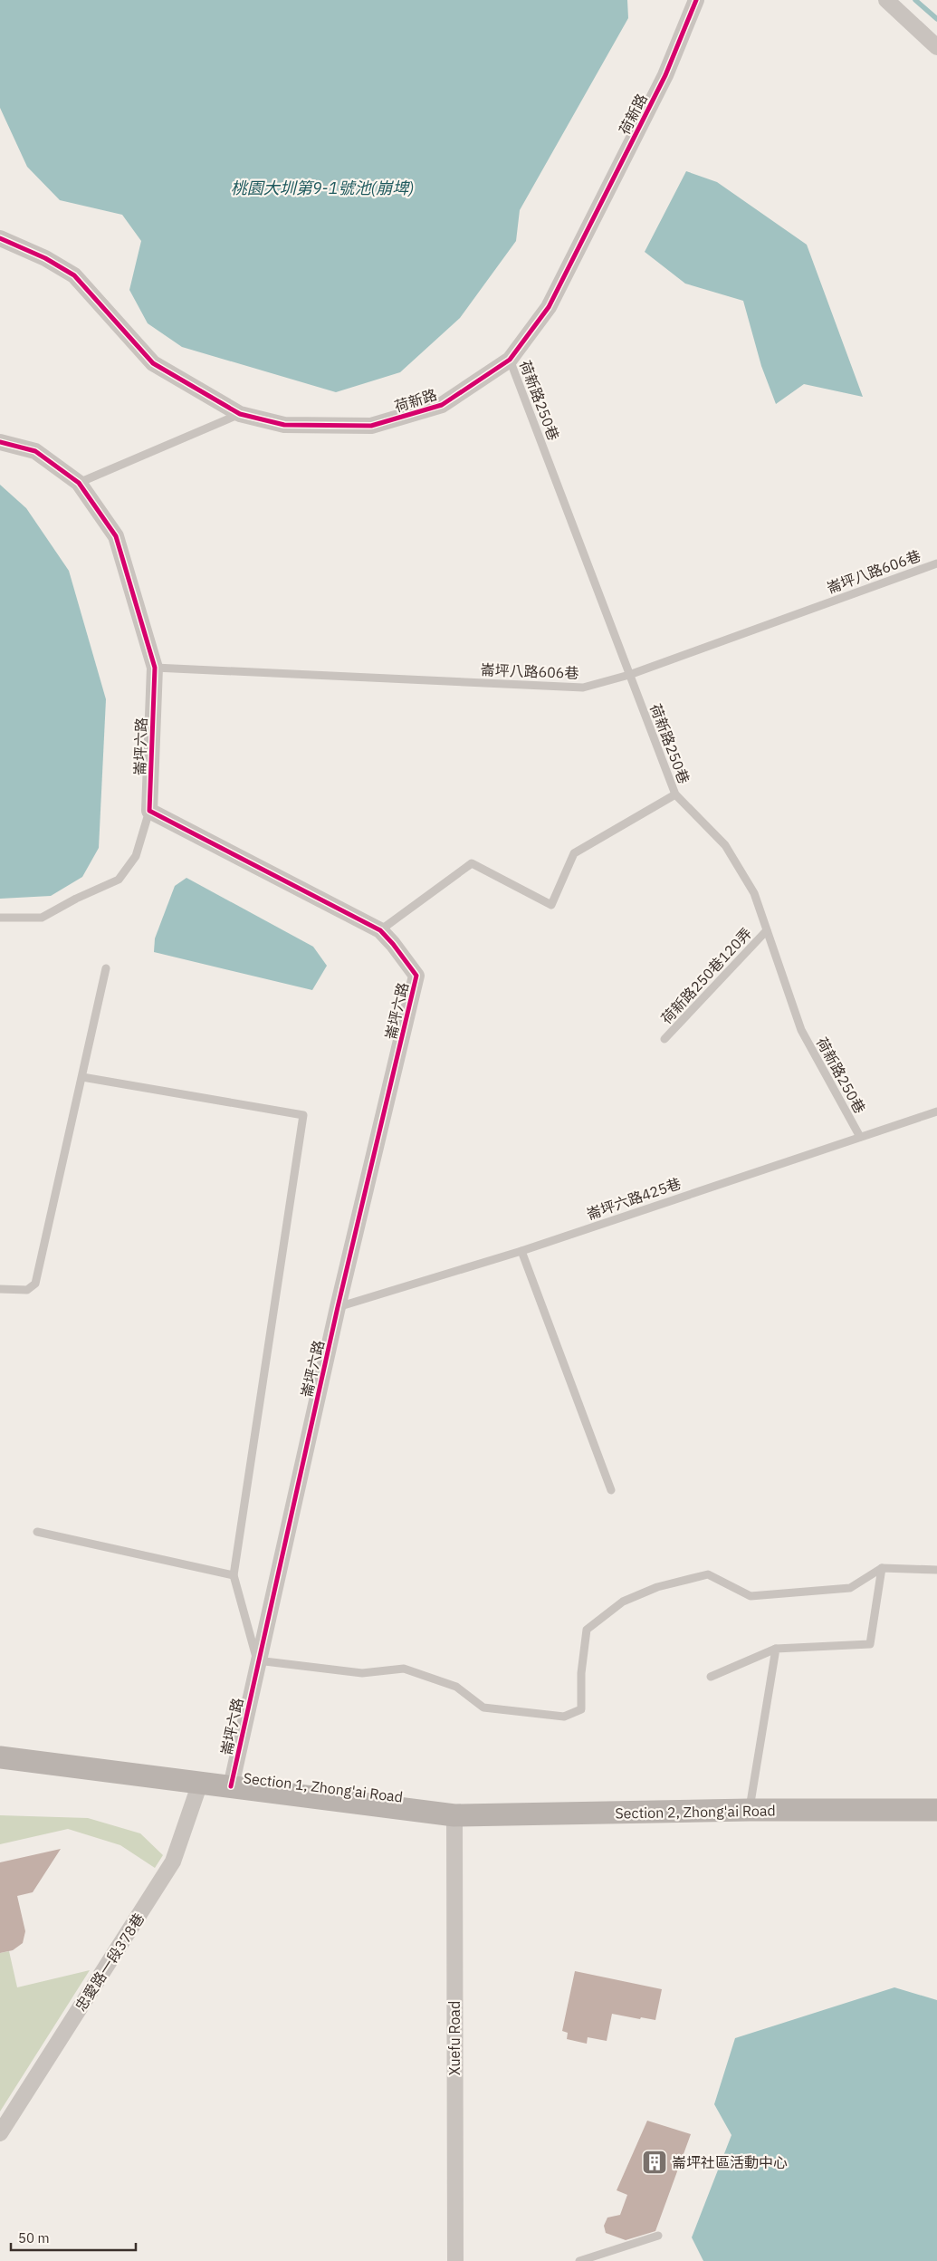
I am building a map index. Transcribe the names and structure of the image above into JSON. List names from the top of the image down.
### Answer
{
  "streets": {
    "main road": ["Section 1, Zhong'ai Road", "Section 2, Zhong'ai Road"],
    "street": [
      "荷新路",
      "崙坪六路",
      "忠愛路一段378巷",
      "Xuefu Road"
    ],
    "lane": [
      "荷新路250巷",
      "崙坪八路606巷",
      "荷新路250巷120弄",
      "崙坪六路425巷"
    ]
  },
  "crossings": [
    ["荷新路", "荷新路250巷"],
    ["荷新路250巷", "崙坪八路606巷"],
    ["荷新路250巷", "荷新路250巷120弄"],
    ["荷新路250巷", "崙坪六路425巷"],
    ["崙坪八路606巷", "崙坪六路"],
    ["崙坪六路", "崙坪六路425巷"],
    ["崙坪六路", "Section 1, Zhong'ai Road"],
    ["Section 1, Zhong'ai Road", "Section 2, Zhong'ai Road"],
    ["Section 1, Zhong'ai Road", "忠愛路一段378巷"],
    ["Section 1, Zhong'ai Road", "Xuefu Road"],
    ["Section 2, Zhong'ai Road", "Xuefu Road"]
  ],
  "water": ["桃園大圳第9-1號池(崩埤)"],
  "places": {
    "building": ["崙坪社區活動中心"]
  },
  "scale_bar": "50 m"
}
